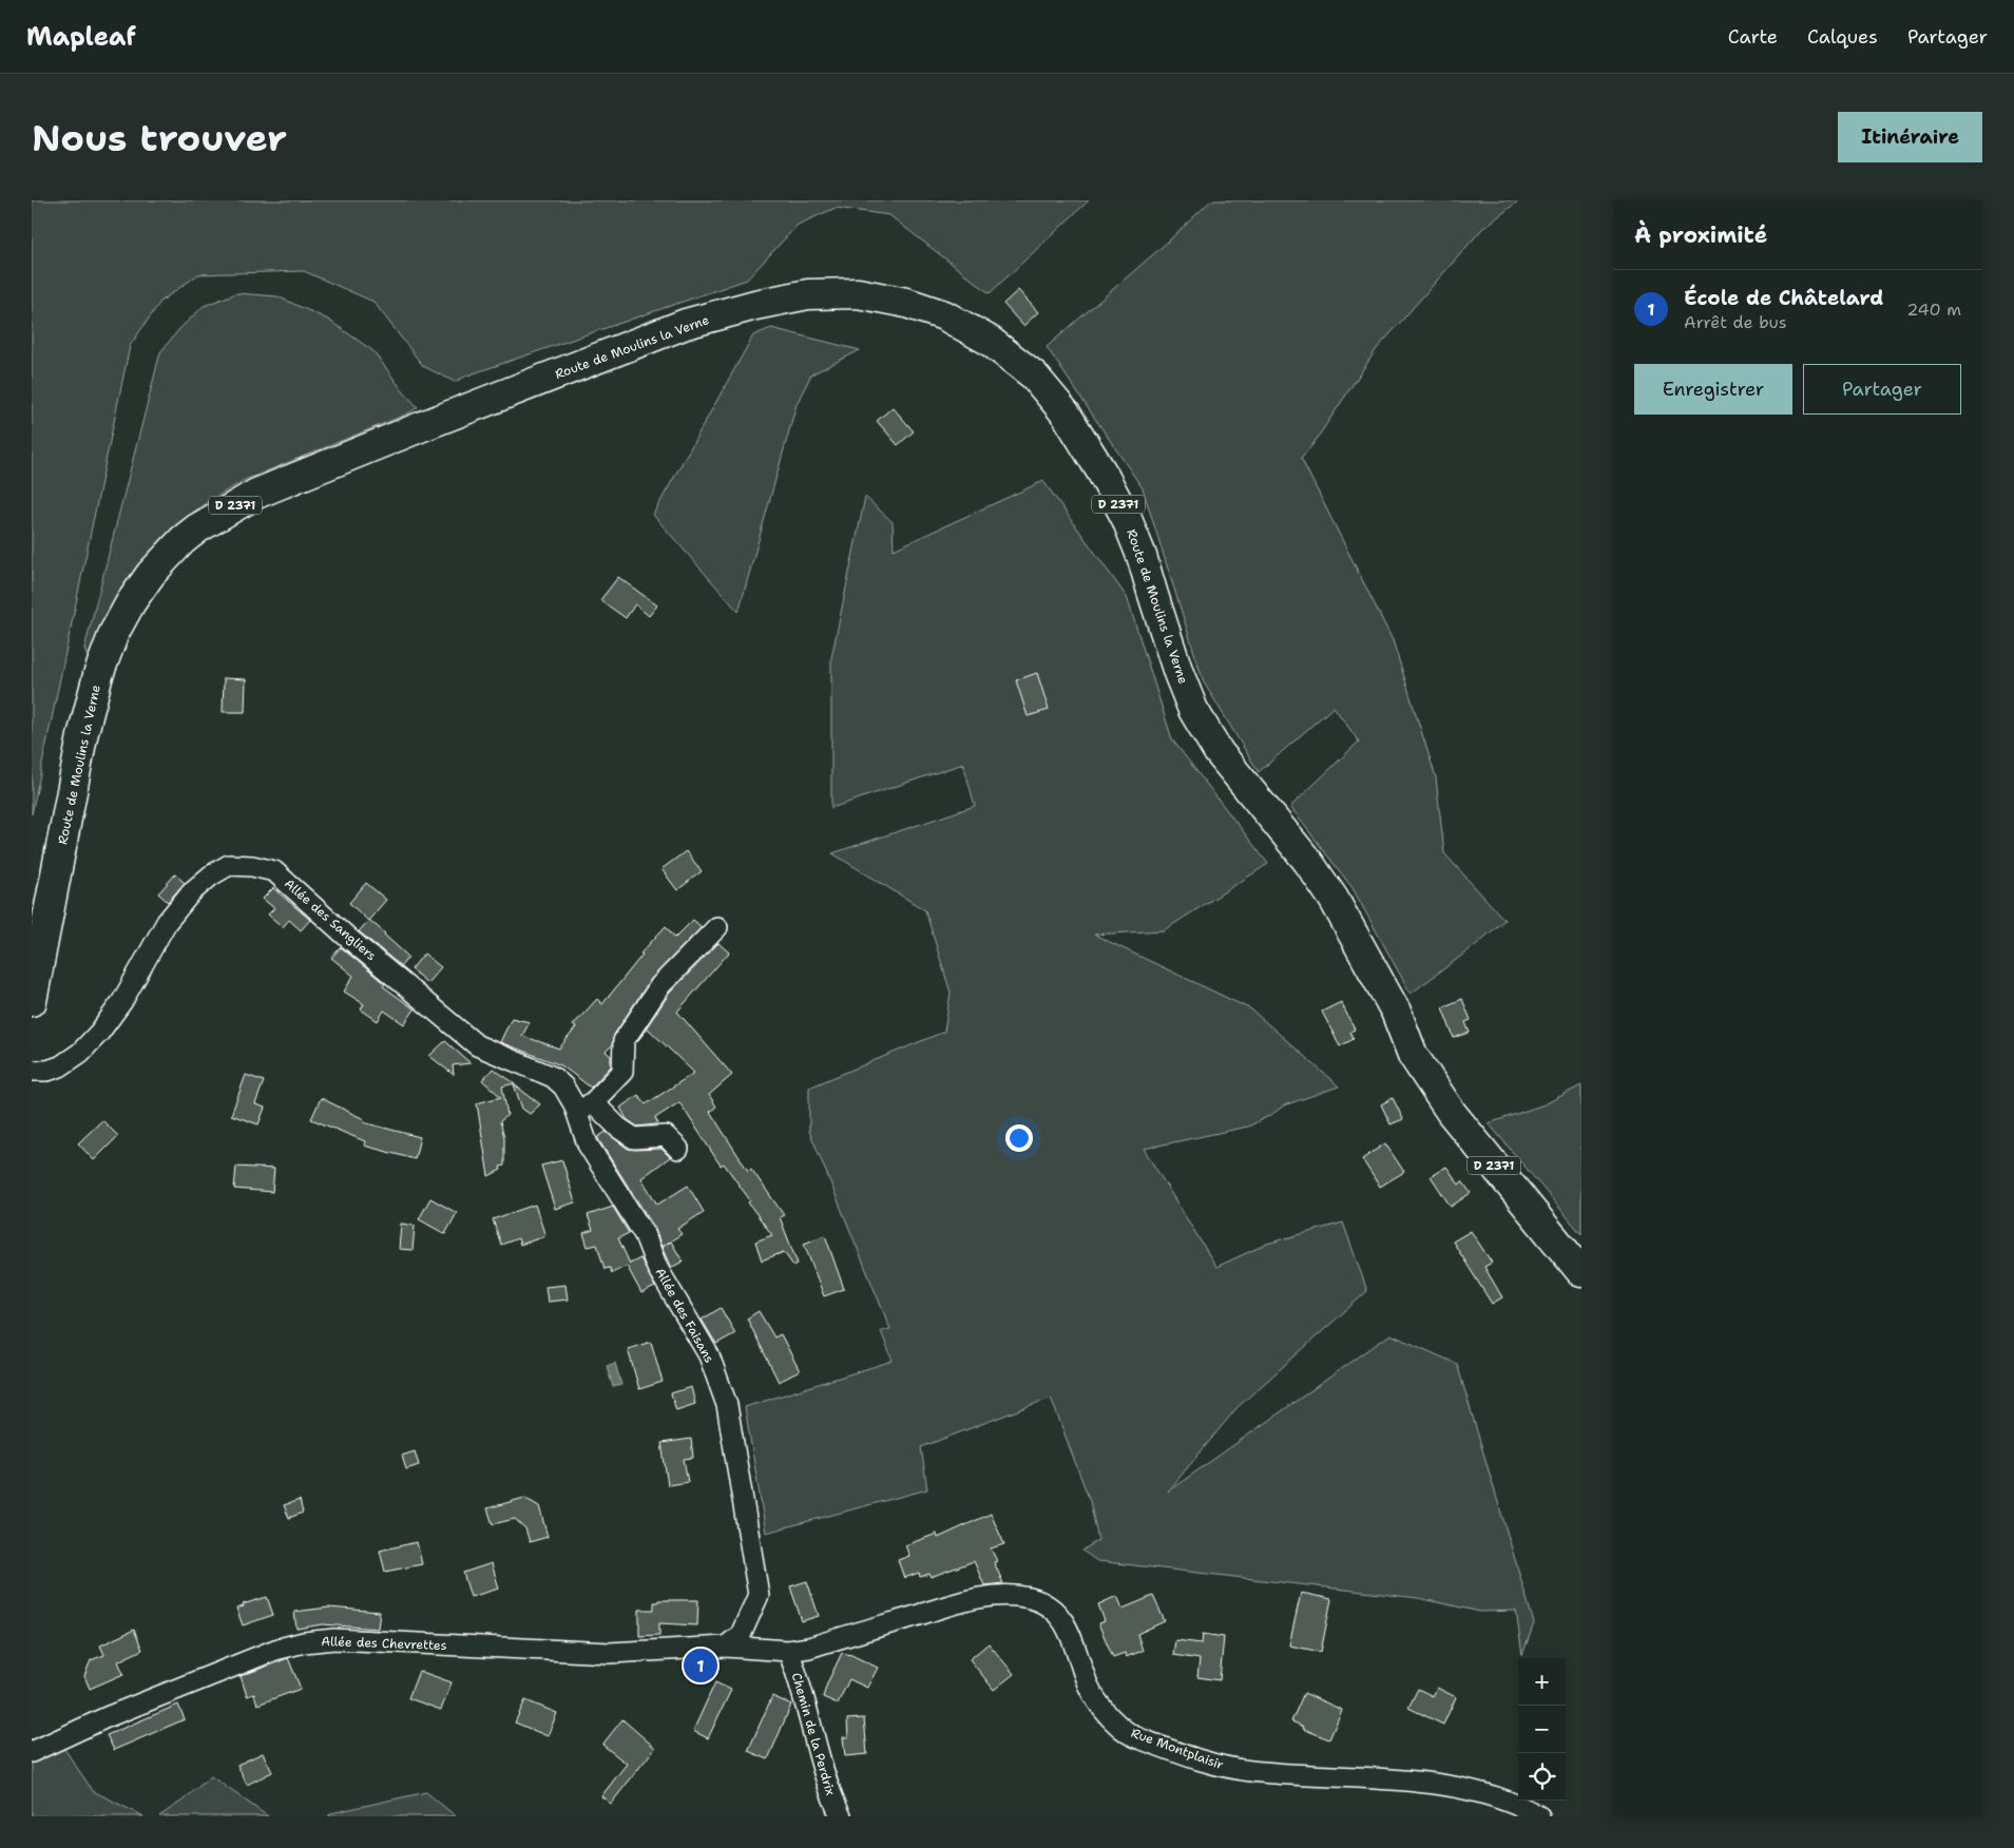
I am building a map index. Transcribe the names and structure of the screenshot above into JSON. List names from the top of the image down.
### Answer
{
  "streets": {
    "main road": ["Route de Moulins la Verne", "D 2371"],
    "street": [
      "Allée des Sangliers",
      "Allée des Faisans",
      "Allée des Chevrettes",
      "Chemin de la Perdrix",
      "Rue Montplaisir"
    ]
  },
  "crossings": [
    ["Allée des Sangliers", "Allée des Faisans"],
    ["Allée des Faisans", "Allée des Chevrettes"],
    ["Allée des Chevrettes", "Chemin de la Perdrix"],
    ["Allée des Chevrettes", "Rue Montplaisir"],
    ["Chemin de la Perdrix", "Rue Montplaisir"]
  ],
  "page": {
    "header": "Mapleaf",
    "nav": ["Carte", "Calques", "Partager"],
    "buttons": [
      "Itinéraire",
      ["Enregistrer", "Partager"]
    ],
    "title": "Nous trouver",
    "heading": "À proximité",
    "list": [
      {
        "mark": "1",
        "name": "École de Châtelard",
        "note": "Arrêt de bus",
        "value": "240 m"
      }
    ],
    "pins": "1",
    "map_buttons": ["+", "−"]
  }
}
